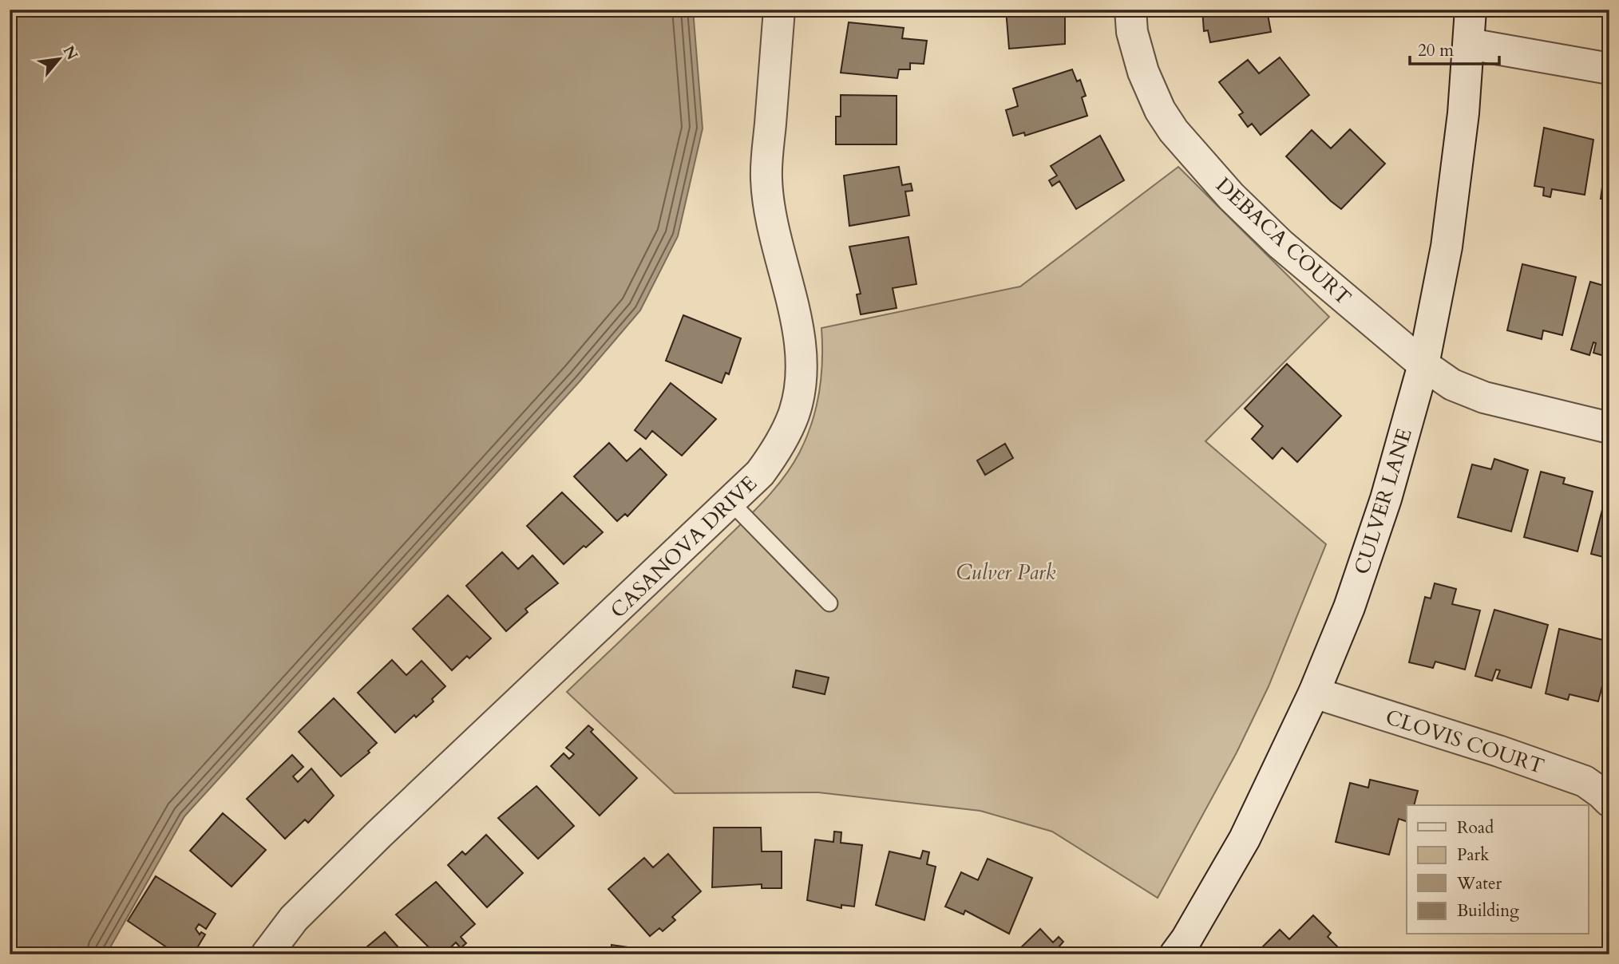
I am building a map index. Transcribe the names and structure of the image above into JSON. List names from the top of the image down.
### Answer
{
  "streets": {
    "street": [
      "DEBACA COURT",
      "CULVER LANE",
      "CASANOVA DRIVE",
      "CLOVIS COURT"
    ]
  },
  "crossings": [
    ["DEBACA COURT", "CULVER LANE"],
    ["CULVER LANE", "CLOVIS COURT"]
  ],
  "parks": ["Culver Park"],
  "legend": [
    "Road",
    "Park",
    "Water",
    "Building"
  ],
  "scale_bar": "20 m",
  "north": "top right"
}
